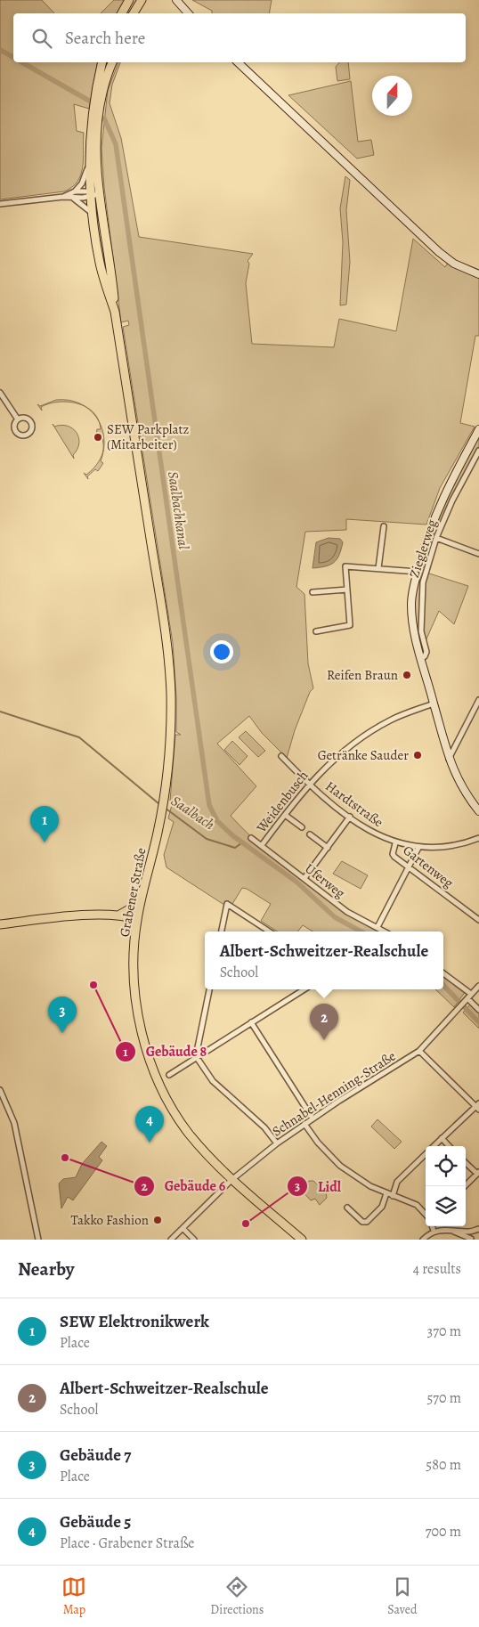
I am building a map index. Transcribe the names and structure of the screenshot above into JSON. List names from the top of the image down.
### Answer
{
  "streets": {
    "main road": ["Grabener Straße"],
    "street": [
      "Zieglerweg",
      "Weidenbusch",
      "Hardtstraße",
      "Gartenweg",
      "Uferweg",
      "Schnabel-Henning-Straße"
    ]
  },
  "crossings": [
    ["Weidenbusch", "Hardtstraße"],
    ["Weidenbusch", "Uferweg"],
    ["Hardtstraße", "Gartenweg"],
    ["Grabener Straße", "Schnabel-Henning-Straße"]
  ],
  "water": ["Saalbachkanal", "Saalbach"],
  "places": [
    "SEW Parkplatz (Mitarbeiter)",
    "Reifen Braun",
    "Getränke Sauder",
    "Gebäude 8",
    "Gebäude 6",
    "Takko Fashion",
    "Lidl"
  ],
  "north": "top",
  "page": {
    "search": "Search here",
    "pins": [
      "1",
      "3",
      "2",
      "4"
    ],
    "popup": ["Albert-Schweitzer-Realschule", "School"],
    "heading": ["Nearby", "4 results"],
    "list": [
      {
        "mark": "1",
        "name": "SEW Elektronikwerk",
        "note": "Place",
        "value": "370 m"
      },
      {
        "mark": "2",
        "name": "Albert-Schweitzer-Realschule",
        "note": "School",
        "value": "570 m"
      },
      {
        "mark": "3",
        "name": "Gebäude 7",
        "note": "Place",
        "value": "580 m"
      },
      {
        "mark": "4",
        "name": "Gebäude 5",
        "note": "Place · Grabener Straße",
        "value": "700 m"
      }
    ],
    "nav": ["Map", "Directions", "Saved"]
  }
}
